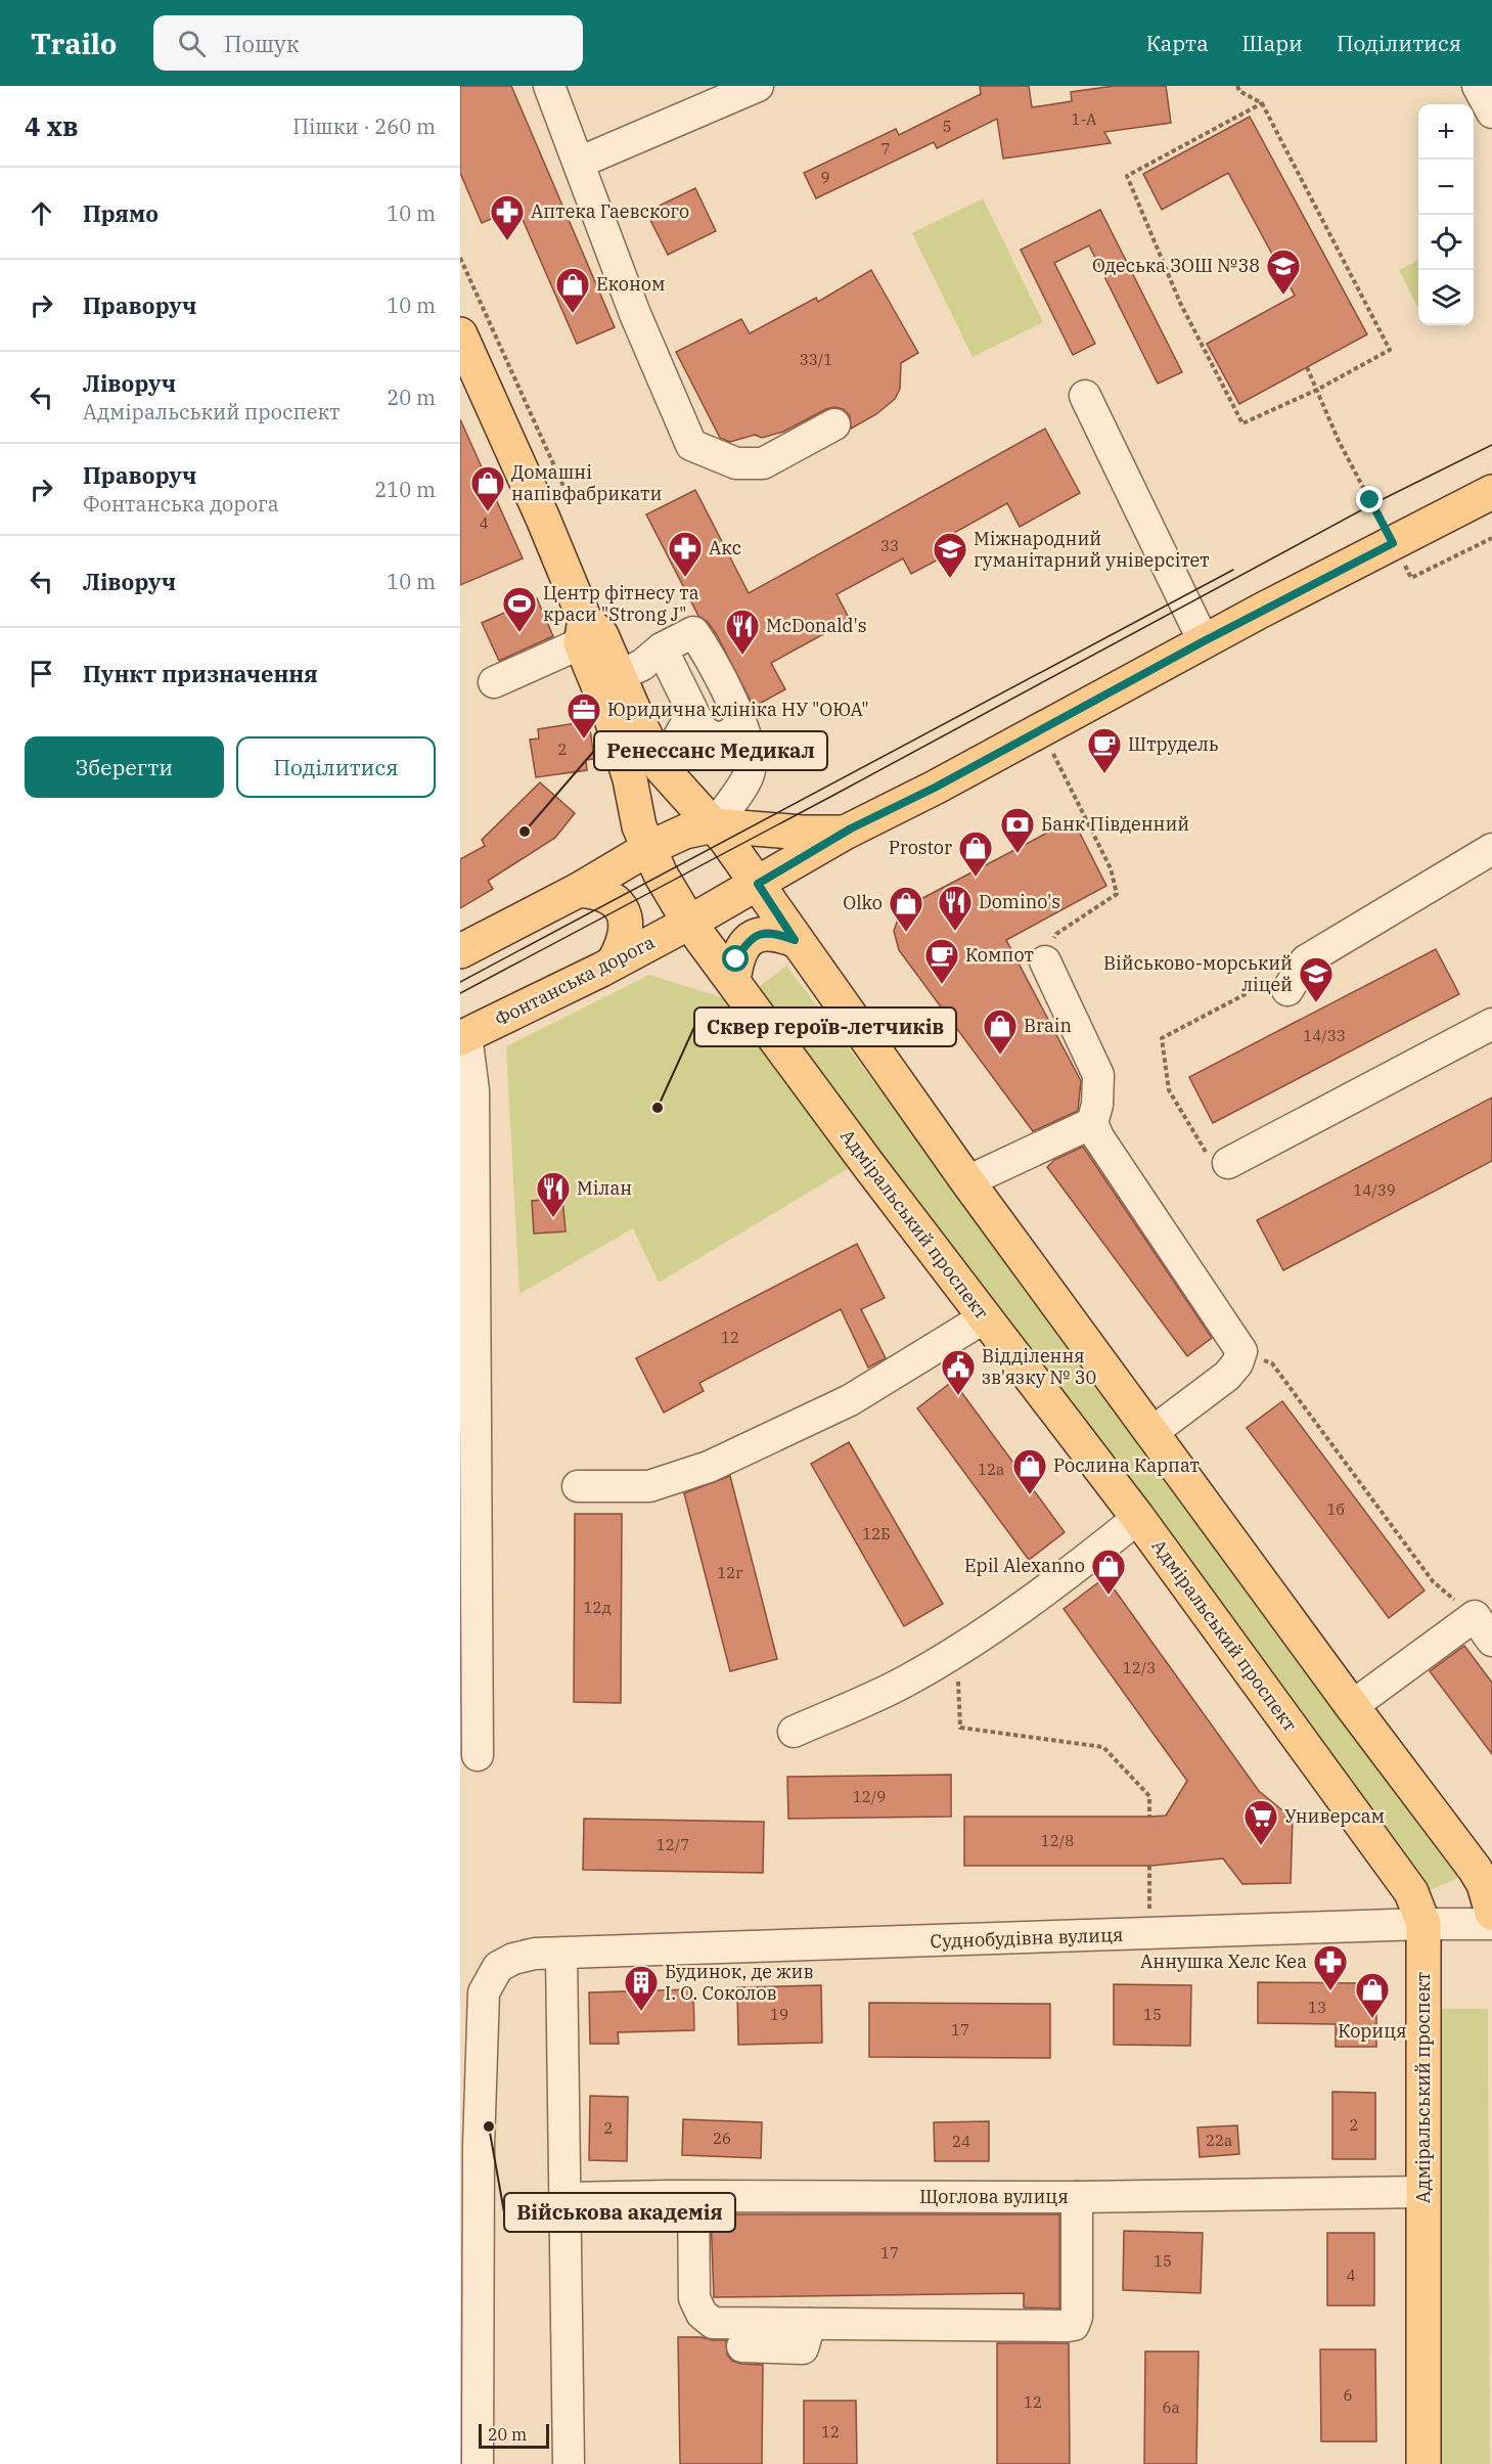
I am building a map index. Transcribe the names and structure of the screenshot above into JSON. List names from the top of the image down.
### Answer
{
  "streets": {
    "main road": ["Фонтанська дорога", "Адміральський проспект"],
    "street": ["Суднобудівна вулиця", "Щоглова вулиця"]
  },
  "crossings": [
    ["Фонтанська дорога", "Адміральський проспект"],
    ["Адміральський проспект", "Суднобудівна вулиця"],
    ["Адміральський проспект", "Щоглова вулиця"]
  ],
  "places": {
    "pharmacy": ["Аптека Гаевского", "Акс", "Аннушка Хелс Кеа"],
    "school or university": ["Одеська ЗОШ №38", "Міжнародний гуманітарний універсітет", "Військово-морський ліцей"],
    "shop": [
      "Економ",
      "Домашні напівфабрикати",
      "Prostor",
      "Olko",
      "Brain",
      "Рослина Карпат",
      "Epil Alexanno",
      "Кориця"
    ],
    "sports": ["Центр фітнесу та краси \"Strong J\""],
    "restaurant": ["McDonald's", "Domino's", "Мілан"],
    "office": ["Юридична клініка НУ \"ОЮА\""],
    "cafe": ["Штрудель", "Компот"],
    "other": ["Ренессанс Медикал", "Сквер героїв-летчиків", "Військова академія"],
    "bank": ["Банк Південний"],
    "public building": ["Відділення зв'язку № 30"],
    "supermarket": ["Универсам"],
    "building": ["Будинок, де жив І. О. Соколов"]
  },
  "house_numbers": [
    "1-А",
    "5",
    "7",
    "9",
    "33/1",
    "4",
    "33",
    "2",
    "14/33",
    "14/39",
    "12",
    "12а",
    "1б",
    "12Б",
    "12г",
    "12д",
    "12/3",
    "12/9",
    "12/8",
    "12/7",
    "13",
    "19",
    "15",
    "17",
    "2",
    "2",
    "26",
    "22а",
    "24",
    "17",
    "15",
    "4",
    "6",
    "12",
    "6а",
    "12"
  ],
  "scale_bar": "20 m",
  "page": {
    "header": "Trailo",
    "search": "Пошук",
    "nav": ["Карта", "Шари", "Поділитися"],
    "heading": ["4 хв", "Пішки · 260 m"],
    "map_buttons": ["+", "−"],
    "list": [
      ["Прямо", "10 m"],
      ["Праворуч", "10 m"],
      ["Ліворуч", "Адміральський проспект", "20 m"],
      ["Праворуч", "Фонтанська дорога", "210 m"],
      ["Ліворуч", "10 m"],
      "Пункт призначення"
    ],
    "buttons": ["Зберегти", "Поділитися"],
    "scale": "20 m"
  }
}
